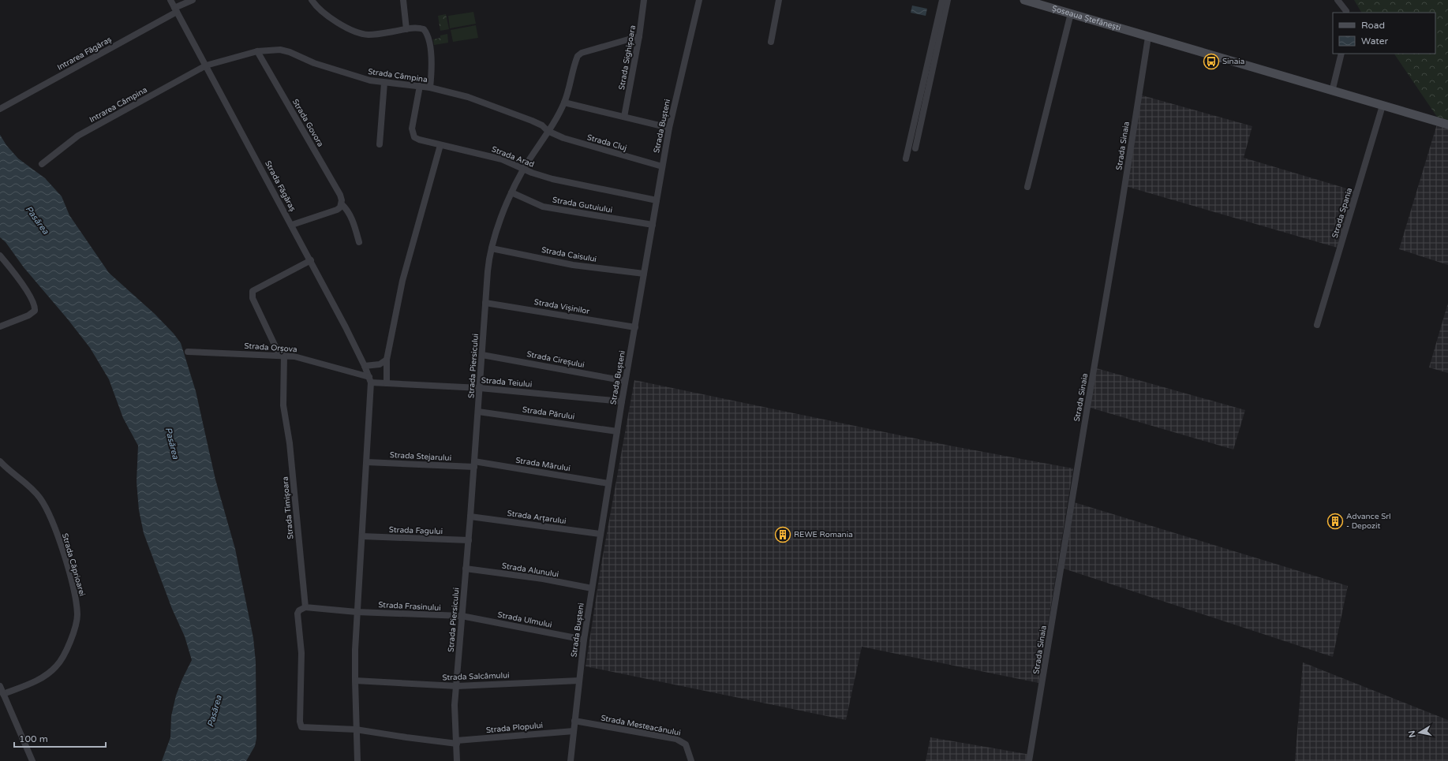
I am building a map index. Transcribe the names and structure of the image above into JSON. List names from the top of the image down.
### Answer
{
  "streets": {
    "main road": ["Șoseaua Ștefănești"],
    "street": [
      "Intrarea Făgăraș",
      "Strada Sighișoara",
      "Strada Câmpina",
      "Intrarea Câmpina",
      "Strada Govora",
      "Strada Bușteni",
      "Strada Cluj",
      "Strada Sinaia",
      "Strada Arad",
      "Strada Făgăraș",
      "Strada Gutuiului",
      "Strada Spania",
      "Strada Caisului",
      "Strada Vișinilor",
      "Strada Orșova",
      "Strada Cireșului",
      "Strada Piersicului",
      "Strada Teiului",
      "Strada Părului",
      "Strada Stejarului",
      "Strada Mărului",
      "Strada Timișoara",
      "Strada Arțarului",
      "Strada Fagului",
      "Strada Căprioarei",
      "Strada Alunului",
      "Strada Frasinului",
      "Strada Ulmului",
      "Strada Salcâmului",
      "Strada Mesteacănului",
      "Strada Plopului"
    ]
  },
  "crossings": [
    ["Șoseaua Ștefănești", "Strada Sinaia"],
    ["Șoseaua Ștefănești", "Strada Spania"],
    ["Intrarea Făgăraș", "Strada Făgăraș"],
    ["Strada Sighișoara", "Strada Piersicului"],
    ["Strada Câmpina", "Intrarea Câmpina"],
    ["Strada Câmpina", "Strada Govora"],
    ["Strada Câmpina", "Strada Cluj"],
    ["Strada Câmpina", "Strada Arad"],
    ["Strada Câmpina", "Strada Făgăraș"],
    ["Strada Câmpina", "Strada Piersicului"],
    ["Intrarea Câmpina", "Strada Făgăraș"],
    ["Strada Bușteni", "Strada Cluj"],
    ["Strada Bușteni", "Strada Arad"],
    ["Strada Bușteni", "Strada Gutuiului"],
    ["Strada Bușteni", "Strada Caisului"],
    ["Strada Bușteni", "Strada Vișinilor"],
    ["Strada Bușteni", "Strada Cireșului"],
    ["Strada Bușteni", "Strada Teiului"],
    ["Strada Bușteni", "Strada Părului"],
    ["Strada Bușteni", "Strada Mărului"],
    ["Strada Bușteni", "Strada Arțarului"],
    ["Strada Bușteni", "Strada Alunului"],
    ["Strada Bușteni", "Strada Ulmului"],
    ["Strada Bușteni", "Strada Salcâmului"],
    ["Strada Bușteni", "Strada Mesteacănului"],
    ["Strada Bușteni", "Strada Plopului"],
    ["Strada Cluj", "Strada Piersicului"],
    ["Strada Arad", "Strada Piersicului"],
    ["Strada Făgăraș", "Strada Orșova"],
    ["Strada Făgăraș", "Strada Teiului"],
    ["Strada Făgăraș", "Strada Timișoara"],
    ["Strada Gutuiului", "Strada Piersicului"],
    ["Strada Caisului", "Strada Piersicului"],
    ["Strada Vișinilor", "Strada Piersicului"],
    ["Strada Orșova", "Strada Teiului"],
    ["Strada Orșova", "Strada Timișoara"],
    ["Strada Cireșului", "Strada Piersicului"],
    ["Strada Piersicului", "Strada Teiului"],
    ["Strada Piersicului", "Strada Părului"],
    ["Strada Piersicului", "Strada Stejarului"],
    ["Strada Piersicului", "Strada Mărului"],
    ["Strada Piersicului", "Strada Arțarului"],
    ["Strada Piersicului", "Strada Fagului"],
    ["Strada Piersicului", "Strada Alunului"],
    ["Strada Piersicului", "Strada Frasinului"],
    ["Strada Piersicului", "Strada Ulmului"],
    ["Strada Piersicului", "Strada Salcâmului"],
    ["Strada Piersicului", "Strada Plopului"],
    ["Strada Stejarului", "Strada Mărului"],
    ["Strada Timișoara", "Strada Plopului"],
    ["Strada Frasinului", "Strada Ulmului"]
  ],
  "water": ["Pasărea"],
  "places": {
    "bus stop": ["Sinaia"],
    "building": ["Advance Srl - Depozit", "REWE Romania"]
  },
  "legend": ["Road", "Water"],
  "scale_bar": "100 m",
  "north": "left"
}
